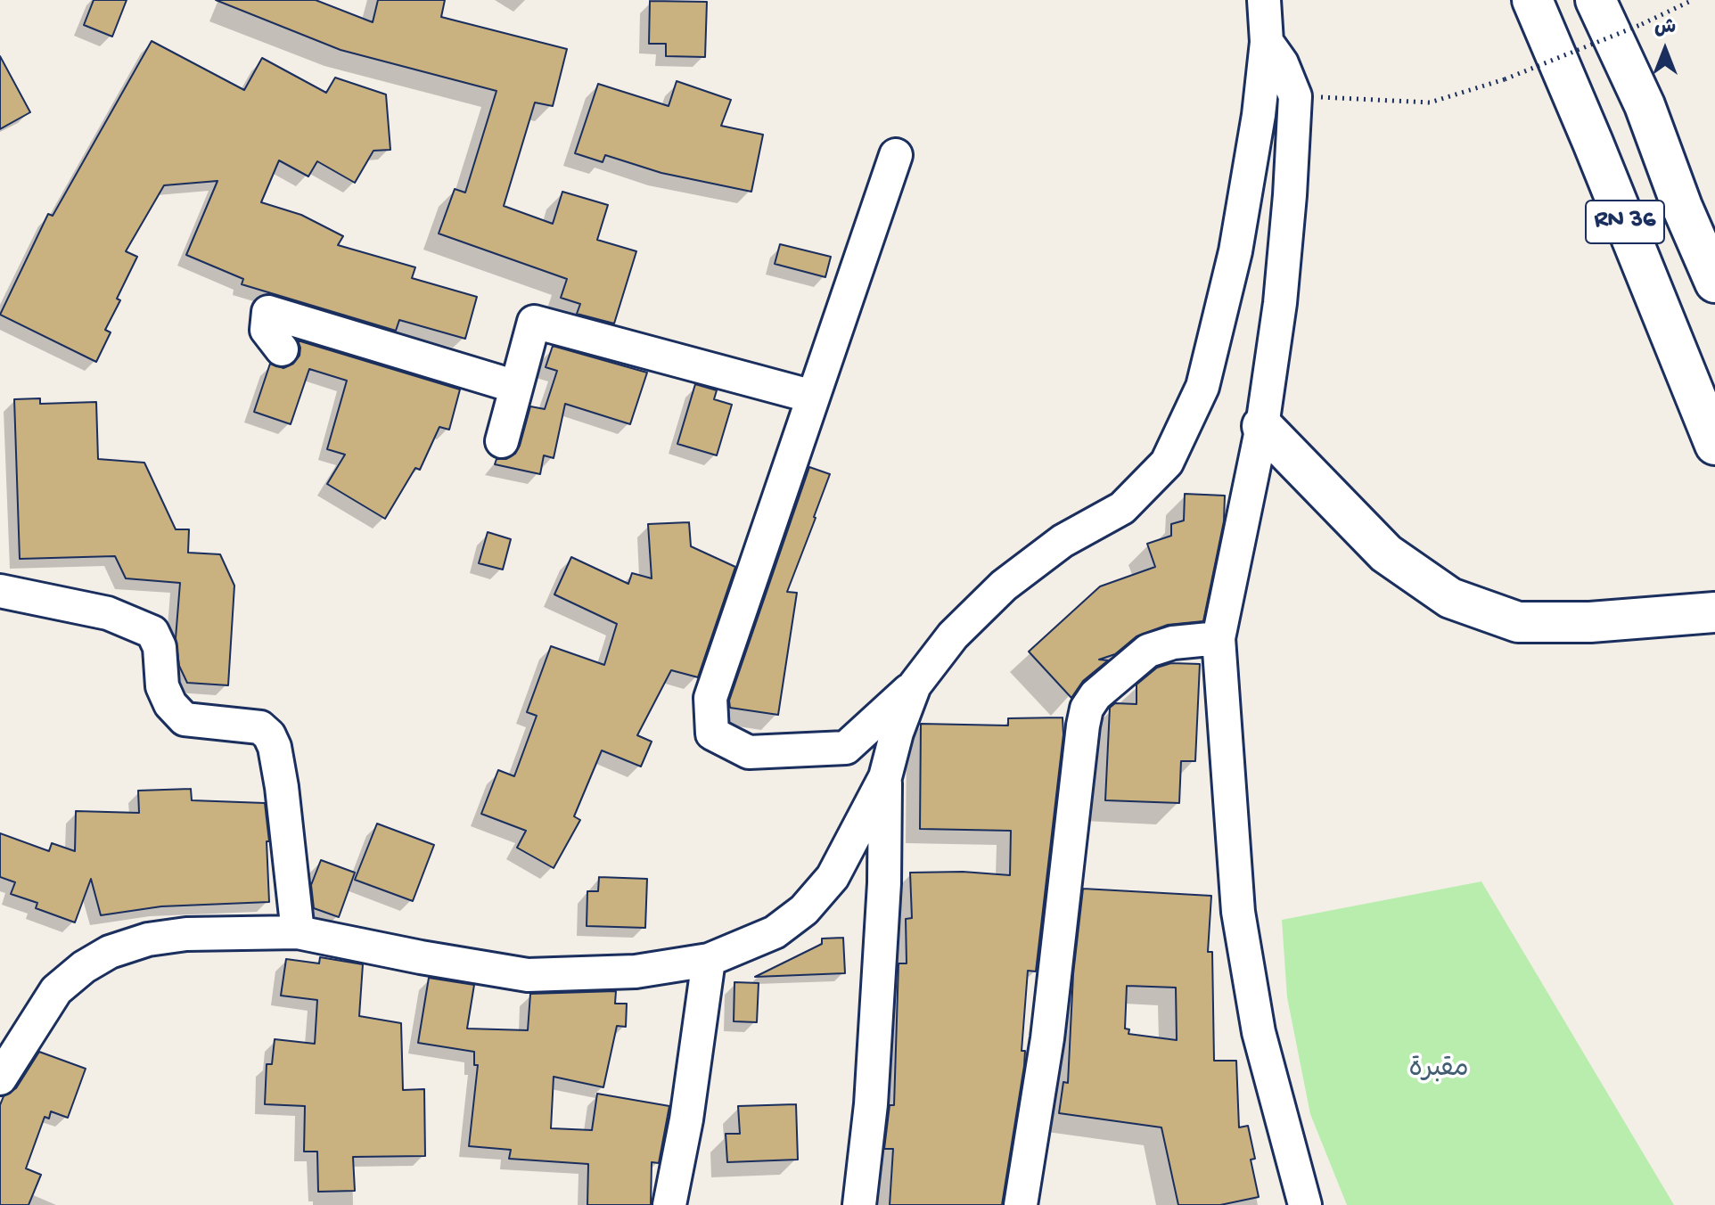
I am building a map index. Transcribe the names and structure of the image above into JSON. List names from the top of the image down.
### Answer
{
  "streets": {
    "highway": ["RN 36"]
  },
  "parks": ["مقبرة"],
  "north": "top"
}
